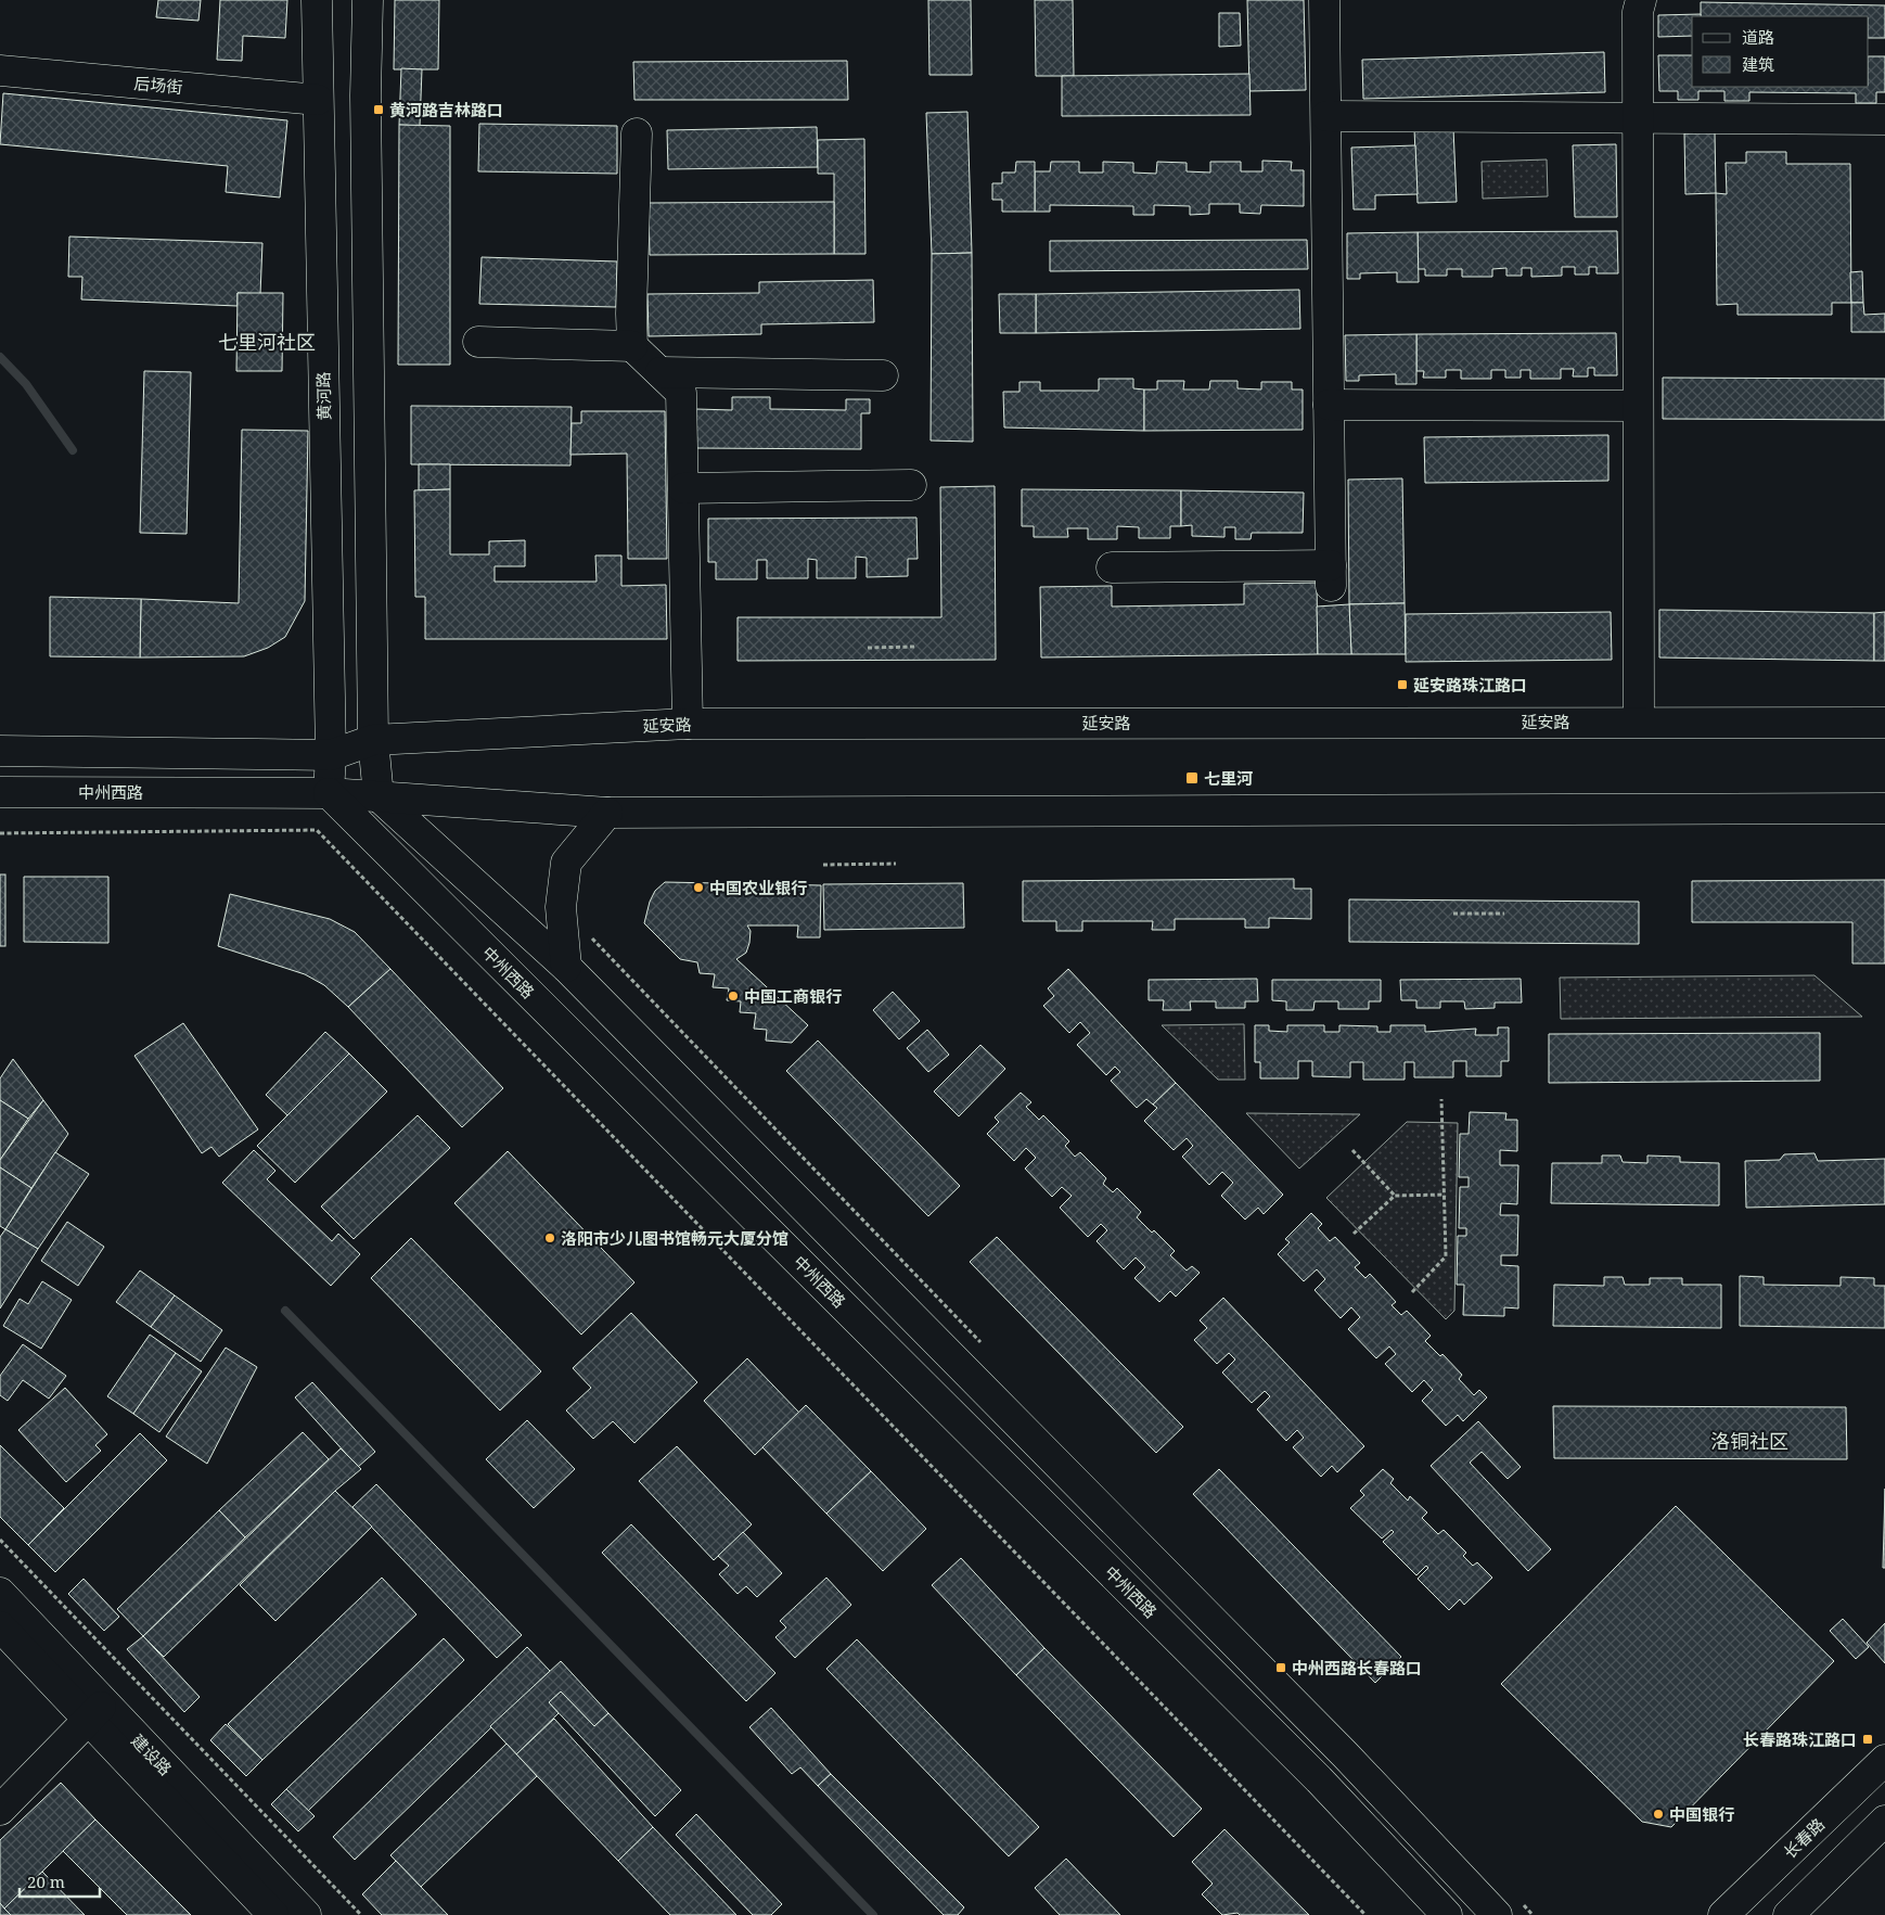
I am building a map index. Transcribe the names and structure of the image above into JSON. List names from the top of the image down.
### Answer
{
  "streets": {
    "main road": [
      "后场街",
      "黄河路",
      "延安路",
      "中州西路",
      "建设路",
      "长春路"
    ]
  },
  "crossings": [
    ["后场街", "黄河路"],
    ["黄河路", "延安路"],
    ["黄河路", "中州西路"]
  ],
  "districts": ["七里河社区", "洛铜社区"],
  "places": {
    "transit": [
      "黄河路吉林路口",
      "延安路珠江路口",
      "七里河",
      "中州西路长春路口",
      "长春路珠江路口"
    ],
    "other": [
      "中国农业银行",
      "中国工商银行",
      "洛阳市少儿图书馆畅元大厦分馆",
      "中国银行"
    ]
  },
  "legend": ["道路", "建筑"],
  "scale_bar": "20 m"
}
